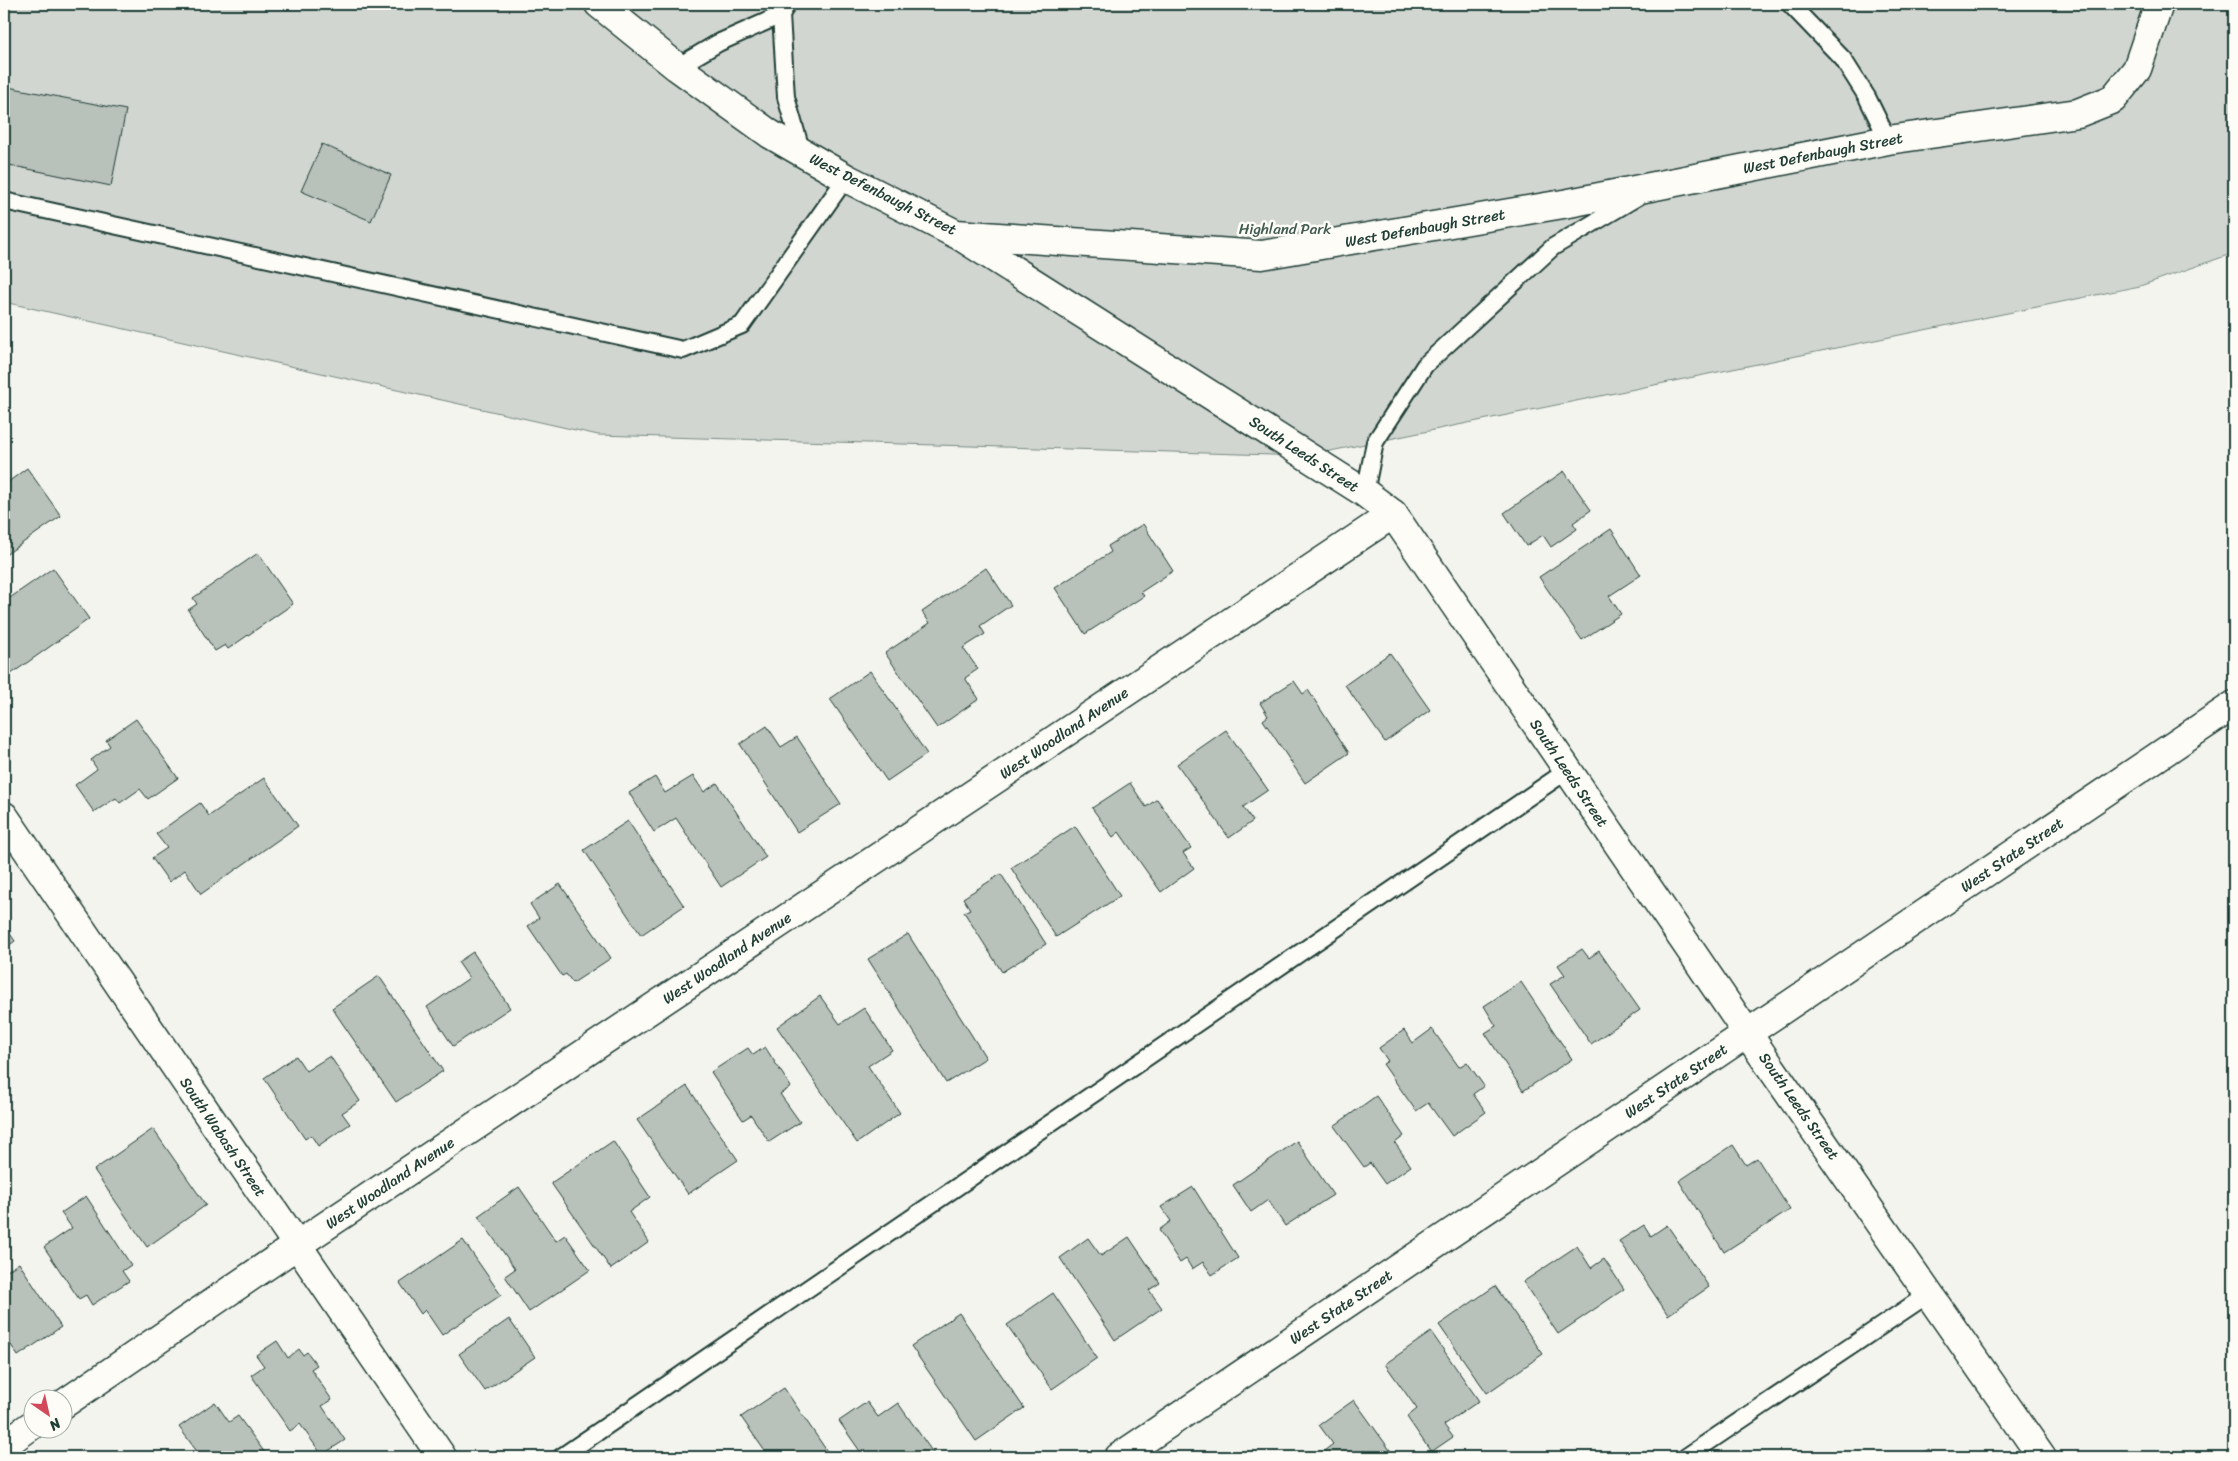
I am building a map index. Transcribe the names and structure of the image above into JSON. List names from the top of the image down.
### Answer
{
  "streets": {
    "street": [
      "West Defenbaugh Street",
      "South Leeds Street",
      "West Woodland Avenue",
      "West State Street",
      "South Wabash Street"
    ]
  },
  "crossings": [
    ["West Defenbaugh Street", "South Leeds Street"],
    ["South Leeds Street", "West Woodland Avenue"],
    ["South Leeds Street", "West State Street"],
    ["West Woodland Avenue", "South Wabash Street"]
  ],
  "parks": ["Highland Park"],
  "north": "bottom right"
}
